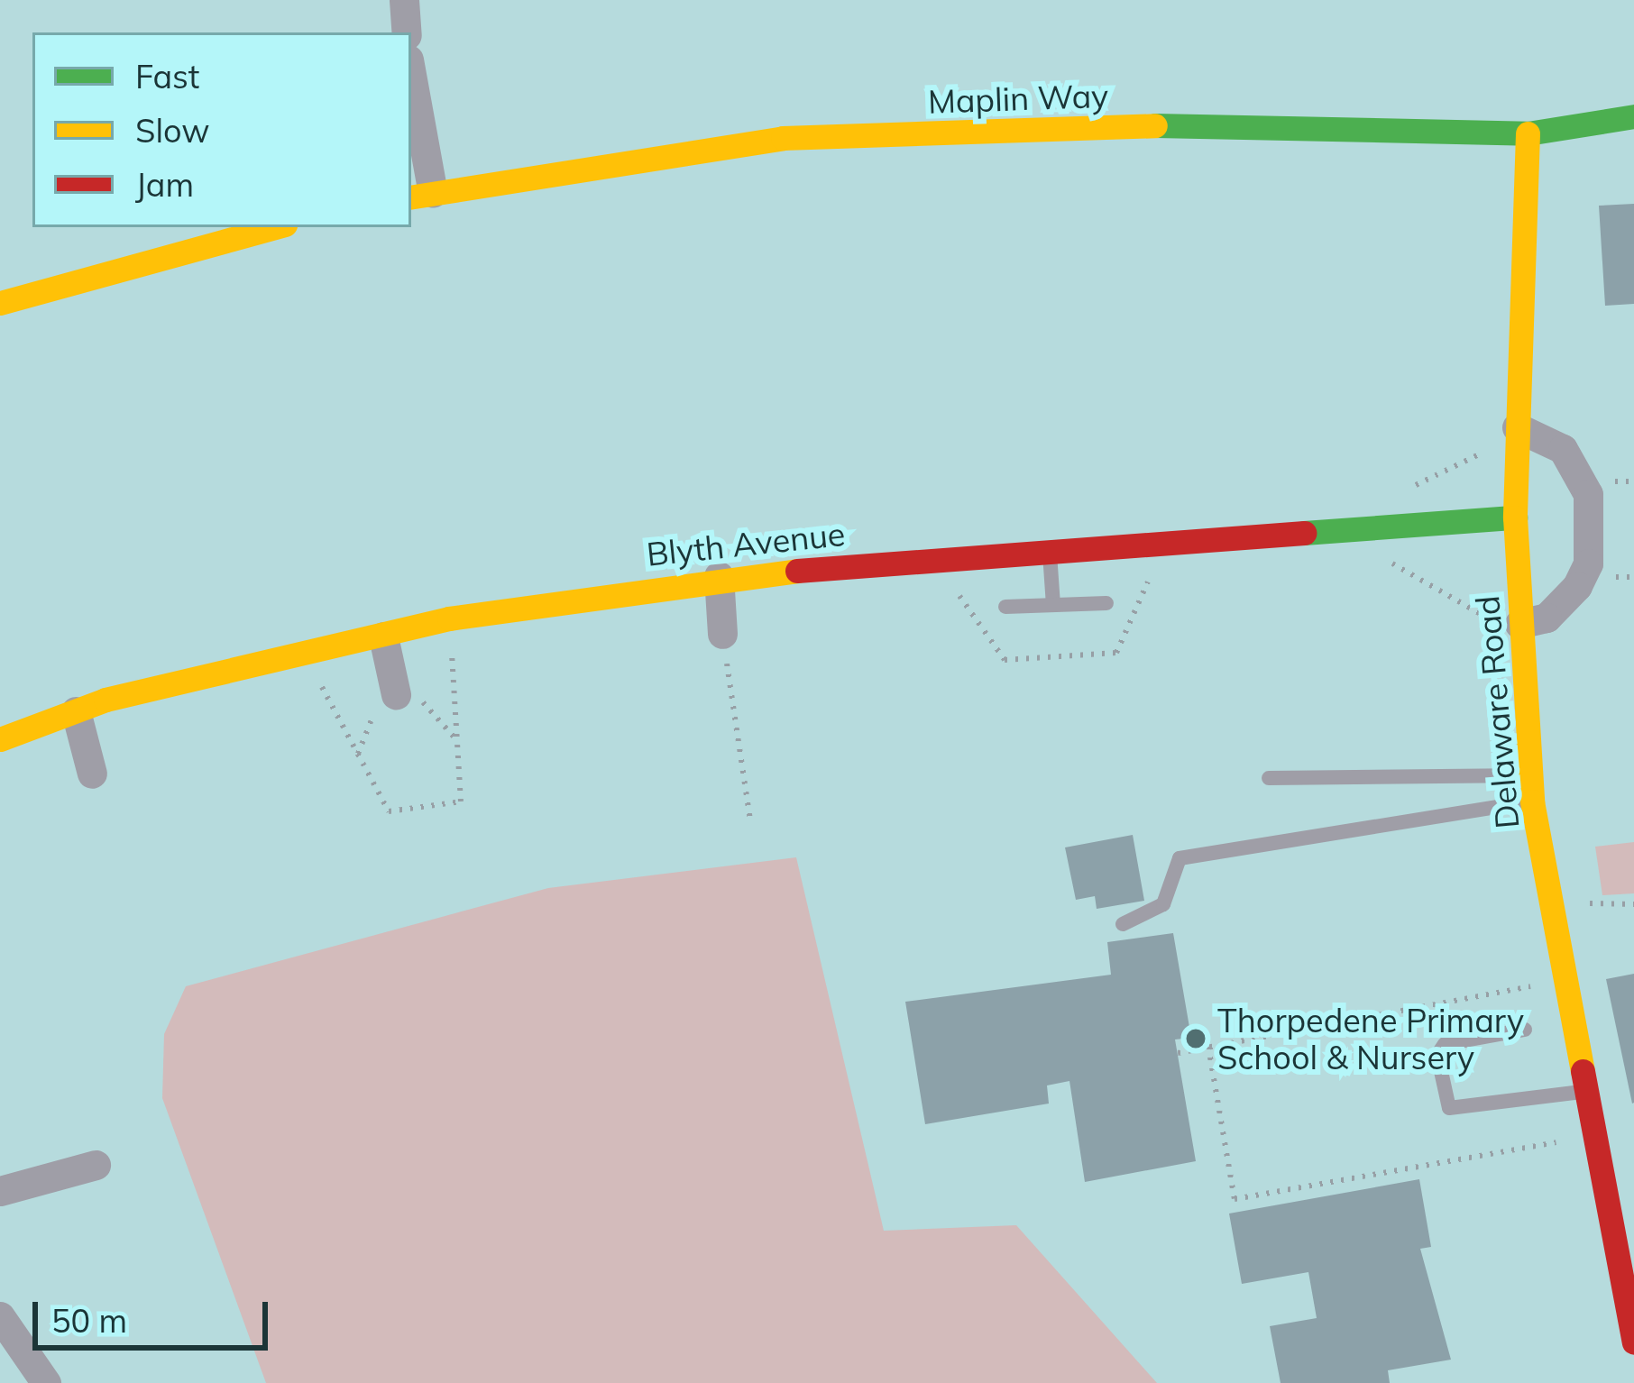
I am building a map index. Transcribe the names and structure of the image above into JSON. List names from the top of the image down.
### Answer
{
  "streets": {
    "street": ["Maplin Way", "Blyth Avenue", "Delaware Road"]
  },
  "crossings": [
    ["Maplin Way", "Delaware Road"],
    ["Blyth Avenue", "Delaware Road"]
  ],
  "places": ["Thorpedene Primary School & Nursery"],
  "legend": ["Fast", "Slow", "Jam"],
  "scale_bar": "50 m"
}
